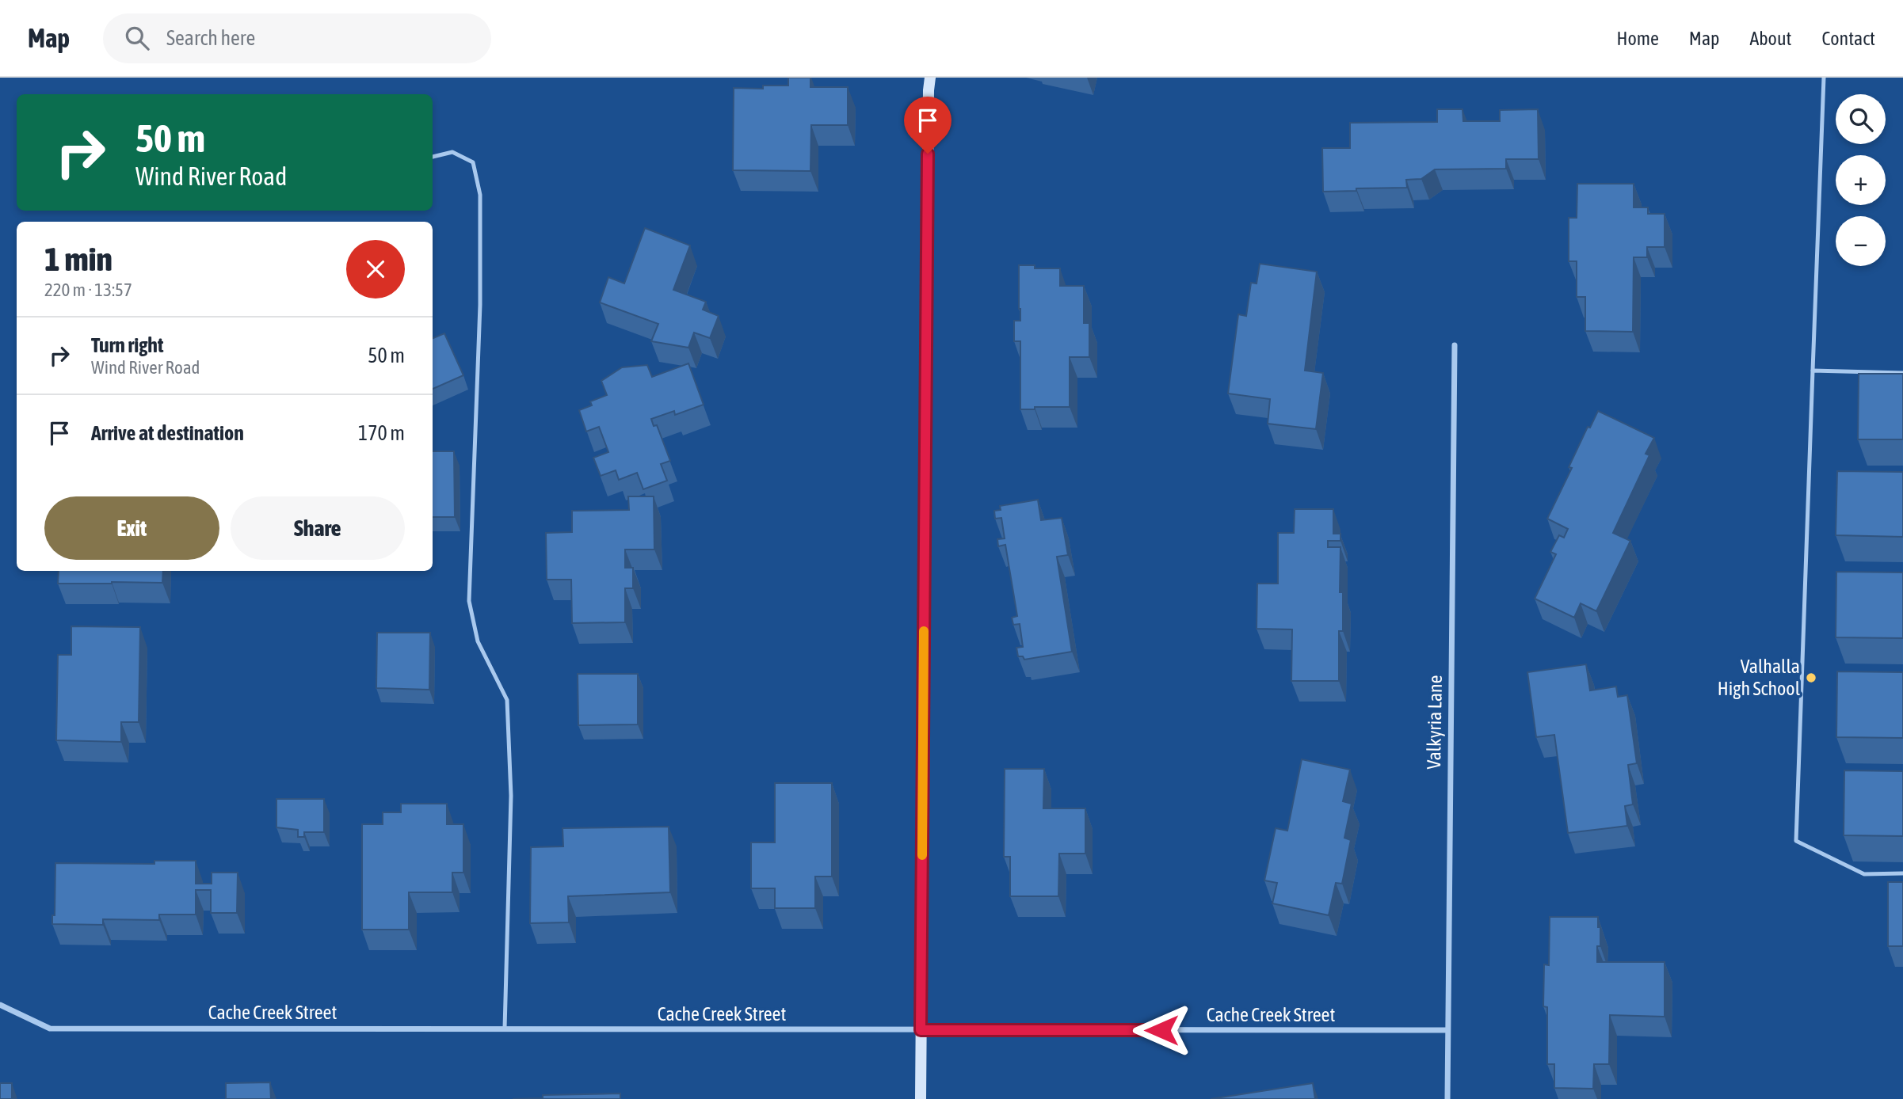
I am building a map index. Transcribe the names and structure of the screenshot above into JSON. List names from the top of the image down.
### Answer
{
  "streets": {
    "street": ["Valkyria Lane", "Cache Creek Street"]
  },
  "crossings": [
    ["Valkyria Lane", "Cache Creek Street"]
  ],
  "places": ["Valhalla High School"],
  "page": {
    "header": "Map",
    "search": "Search here",
    "nav": [
      "Home",
      "Map",
      "About",
      "Contact"
    ],
    "map_buttons": ["+", "−"],
    "turn": ["50 m", "Wind River Road"],
    "heading": ["1 min", "220 m · 13:57"],
    "list": [
      {
        "name": "Turn right",
        "note": "Wind River Road",
        "value": "50 m"
      },
      {
        "name": "Arrive at destination",
        "value": "170 m"
      }
    ],
    "buttons": ["Exit", "Share"]
  }
}
